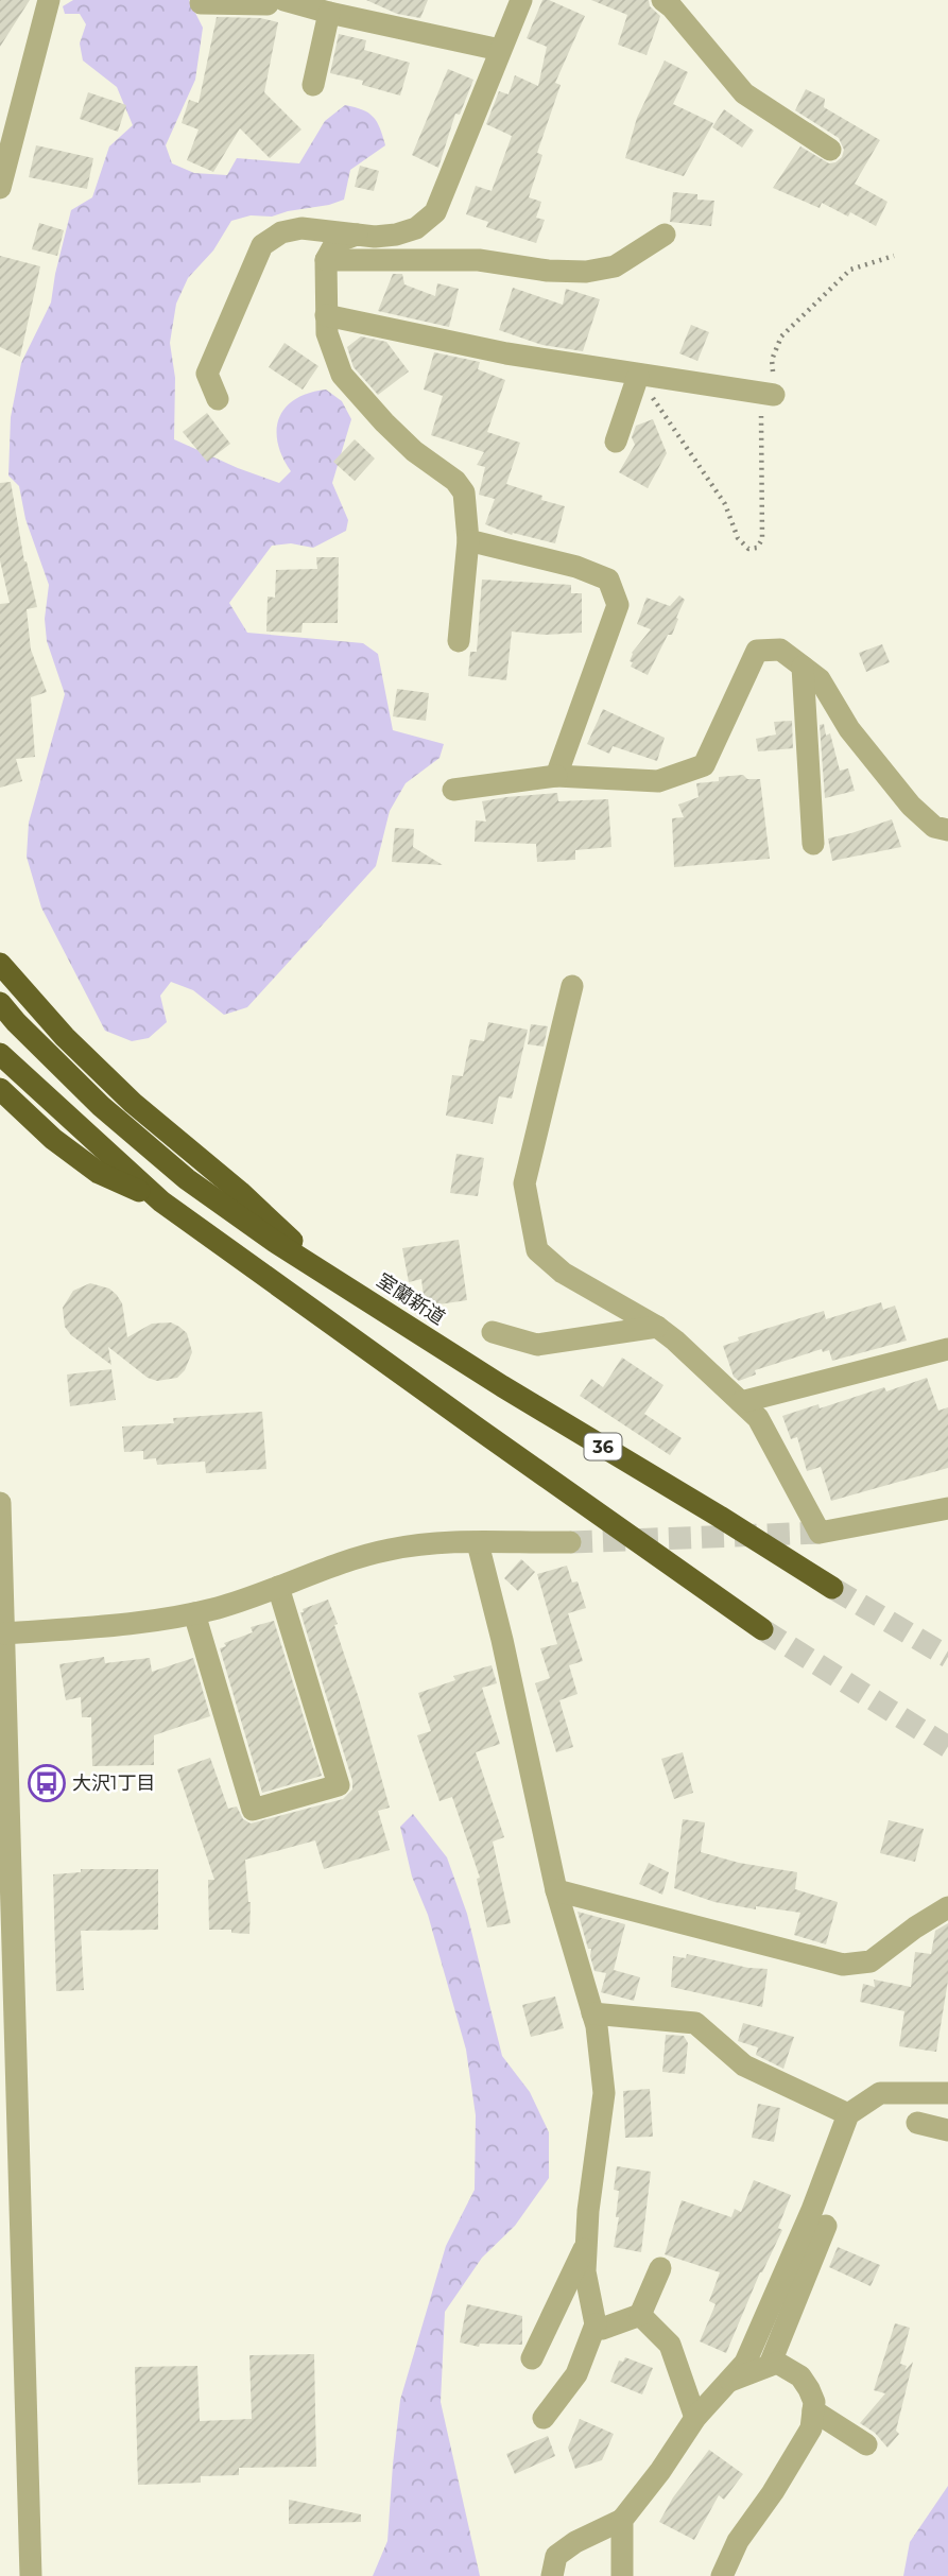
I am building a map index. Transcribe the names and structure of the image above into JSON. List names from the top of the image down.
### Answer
{
  "streets": {
    "highway": ["室蘭新道", "36"]
  },
  "places": {
    "bus stop": ["大沢1丁目"]
  }
}
